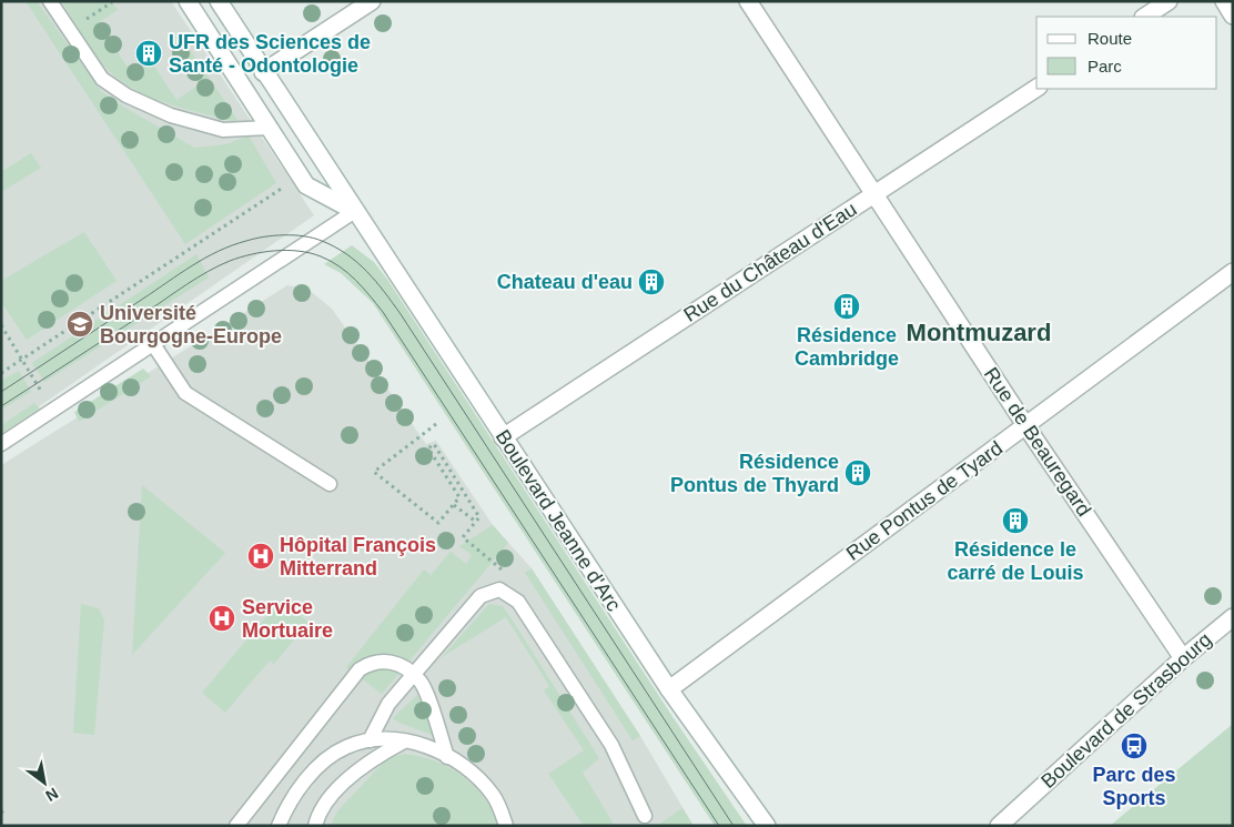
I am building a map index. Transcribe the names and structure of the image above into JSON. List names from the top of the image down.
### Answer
{
  "streets": {
    "street": [
      "Rue du Château d'Eau",
      "Rue de Beauregard",
      "Rue Pontus de Tyard",
      "Boulevard Jeanne d'Arc",
      "Boulevard de Strasbourg"
    ]
  },
  "crossings": [
    ["Rue du Château d'Eau", "Rue de Beauregard"],
    ["Rue du Château d'Eau", "Boulevard Jeanne d'Arc"],
    ["Rue de Beauregard", "Rue Pontus de Tyard"],
    ["Rue de Beauregard", "Boulevard de Strasbourg"],
    ["Rue Pontus de Tyard", "Boulevard Jeanne d'Arc"]
  ],
  "districts": ["Montmuzard"],
  "places": {
    "building": [
      "UFR des Sciences de Santé - Odontologie",
      "Chateau d'eau",
      "Résidence Cambridge",
      "Résidence Pontus de Thyard",
      "Résidence le carré de Louis"
    ],
    "school or university": ["Université Bourgogne-Europe"],
    "hospital": ["Hôpital François Mitterrand", "Service Mortuaire"],
    "bus stop": ["Parc des Sports"]
  },
  "legend": ["Route", "Parc"],
  "north": "bottom right"
}
